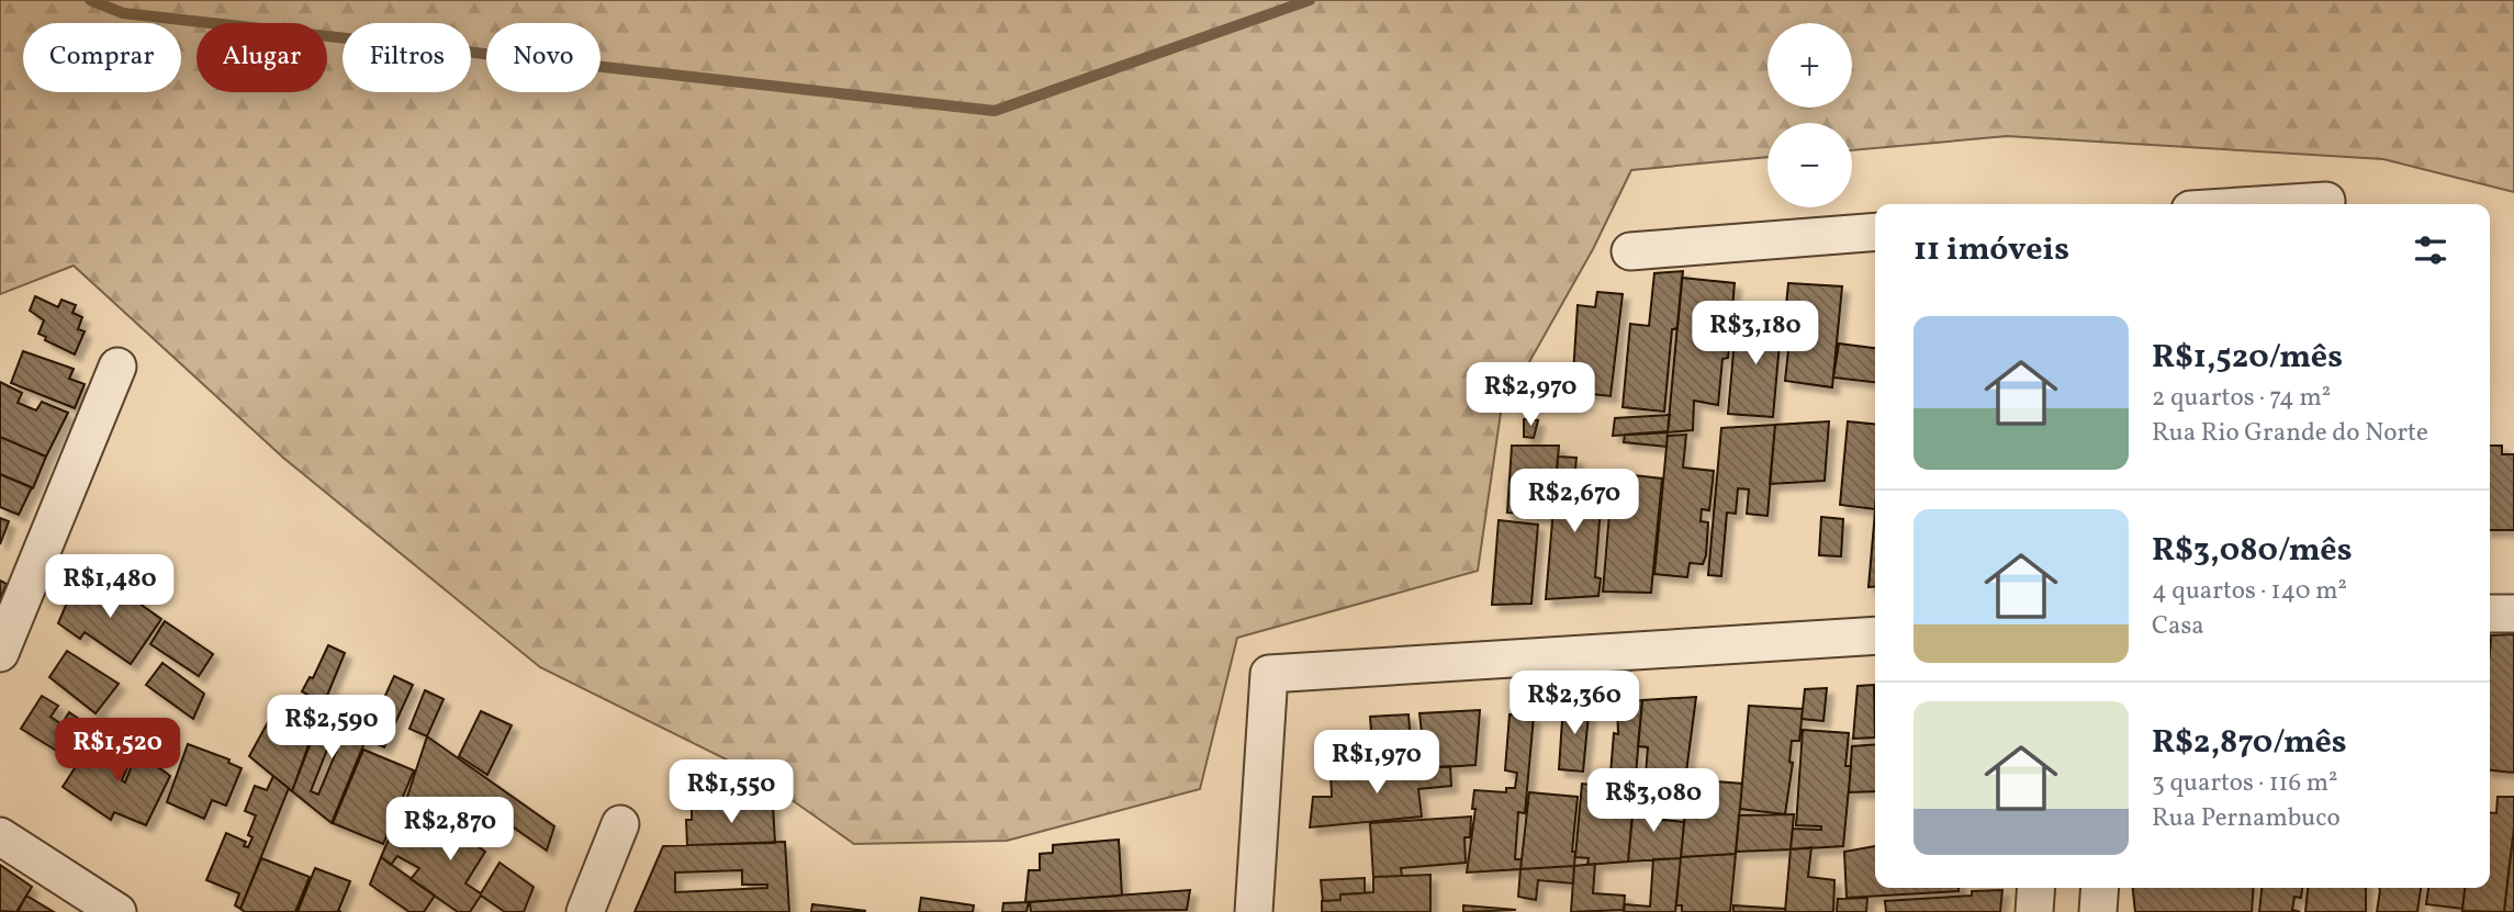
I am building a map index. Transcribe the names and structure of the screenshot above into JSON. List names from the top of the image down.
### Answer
{
  "page": {
    "map_buttons": ["+", "−"],
    "chip": [
      "Comprar",
      "Alugar",
      "Filtros",
      "Novo"
    ],
    "heading": "11 imóveis",
    "list": [
      {
        "name": "R$1,520/mês",
        "note": "2 quartos · 74 m² · Rua Rio Grande do Norte"
      },
      {
        "name": "R$3,080/mês",
        "note": "4 quartos · 140 m² · Casa"
      },
      {
        "name": "R$2,870/mês",
        "note": "3 quartos · 116 m² · Rua Pernambuco"
      }
    ],
    "price": [
      "R$3,180",
      "R$2,970",
      "R$2,670",
      "R$1,480",
      "R$2,360",
      "R$2,590",
      "R$1,520",
      "R$1,970",
      "R$1,550",
      "R$3,080",
      "R$2,870"
    ]
  }
}
